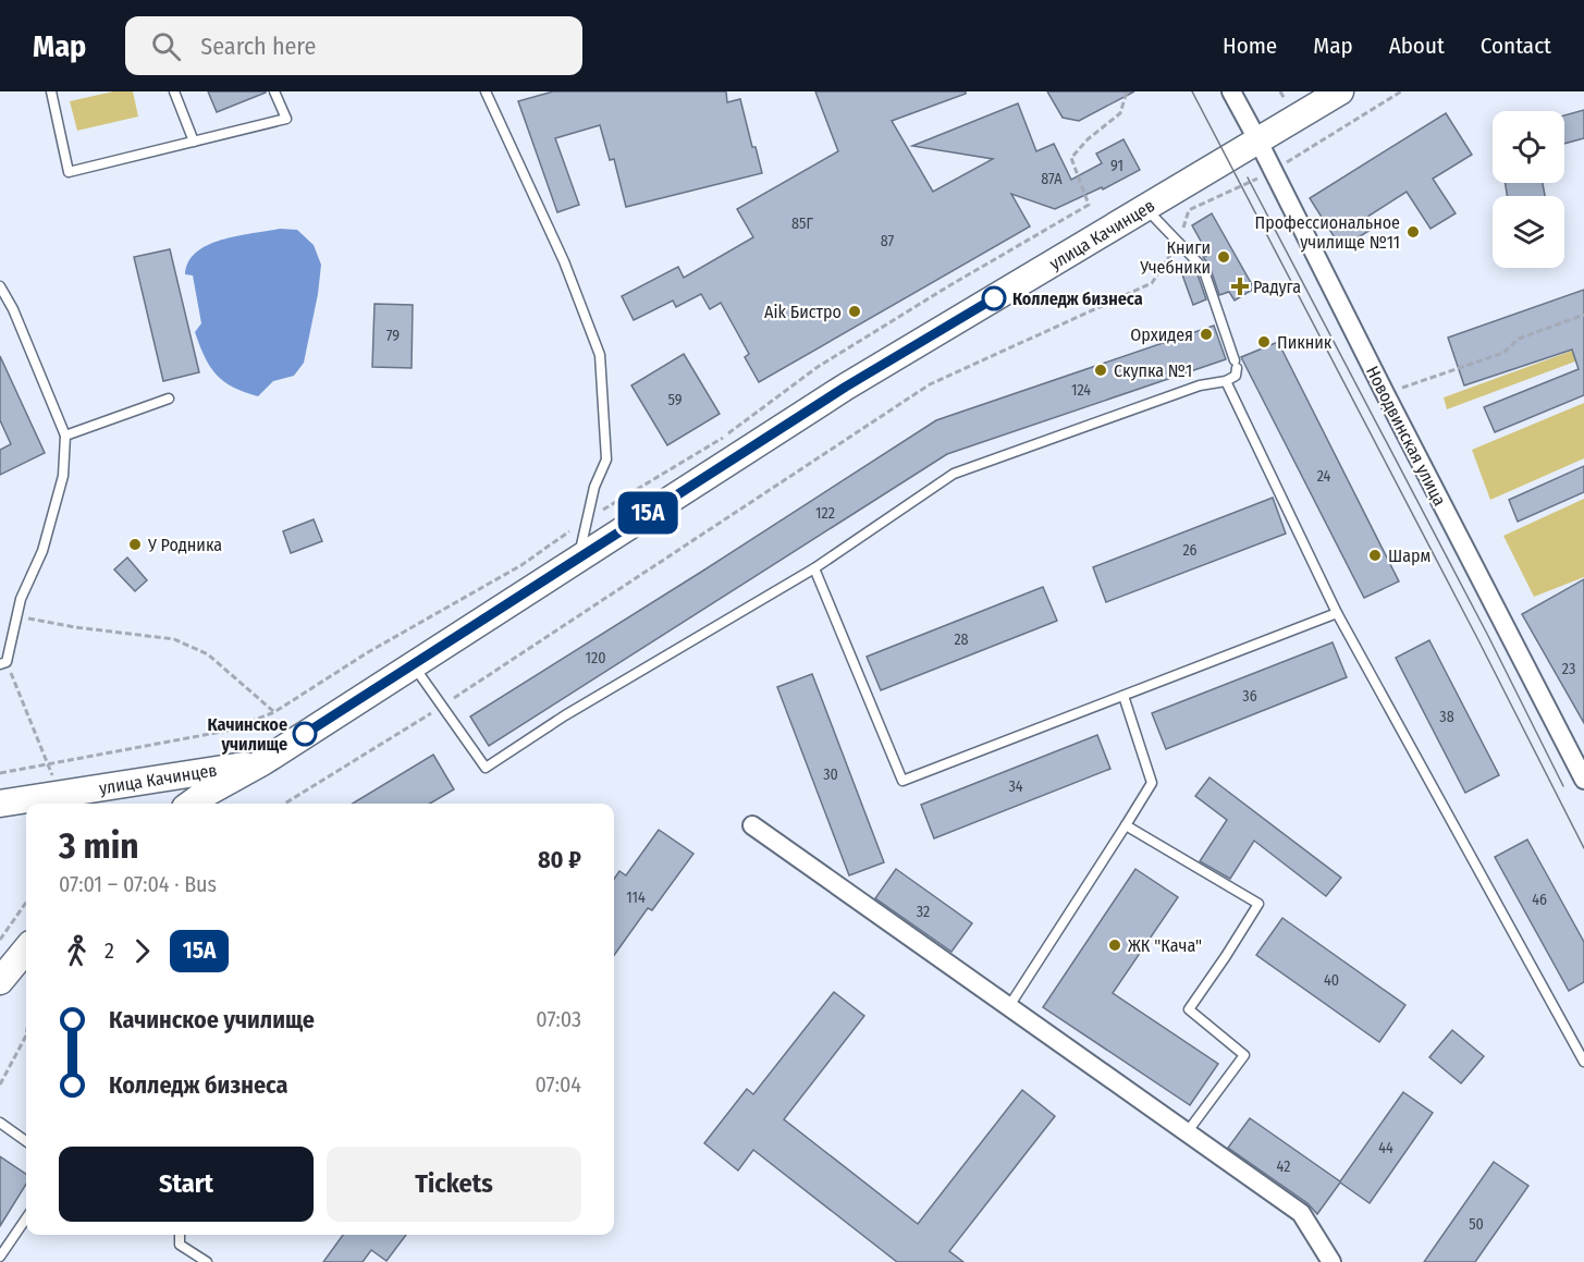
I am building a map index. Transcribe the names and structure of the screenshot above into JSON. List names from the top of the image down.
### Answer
{
  "streets": {
    "main road": ["улица Качинцев"],
    "street": ["Новодвинская улица"]
  },
  "crossings": [
    ["улица Качинцев", "Новодвинская улица"]
  ],
  "places": {
    "other": [
      "Профессиональное училище №11",
      "Книги Учебники",
      "Колледж бизнеса",
      "Aik Бистро",
      "Орхидея",
      "Пикник",
      "Скупка №1",
      "У Родника",
      "Шарм",
      "Качинское училище",
      "ЖК \"Кача\""
    ],
    "health": ["Радуга"]
  },
  "lines": ["bus line 15А"],
  "house_numbers": [
    "91",
    "87А",
    "85Г",
    "87",
    "79",
    "124",
    "59",
    "24",
    "122",
    "26",
    "28",
    "120",
    "23",
    "36",
    "38",
    "30",
    "34",
    "114",
    "46",
    "32",
    "40",
    "44",
    "42",
    "50"
  ],
  "page": {
    "header": "Map",
    "search": "Search here",
    "nav": [
      "Home",
      "Map",
      "About",
      "Contact"
    ],
    "on_map": "15А",
    "heading": ["3 min", "07:01 – 07:04 · Bus", "80 ₽"],
    "legs": ["2", "15А"],
    "list": [
      {
        "name": "Качинское училище",
        "value": "07:03"
      },
      {
        "name": "Колледж бизнеса",
        "value": "07:04"
      }
    ],
    "buttons": ["Start", "Tickets"]
  }
}
